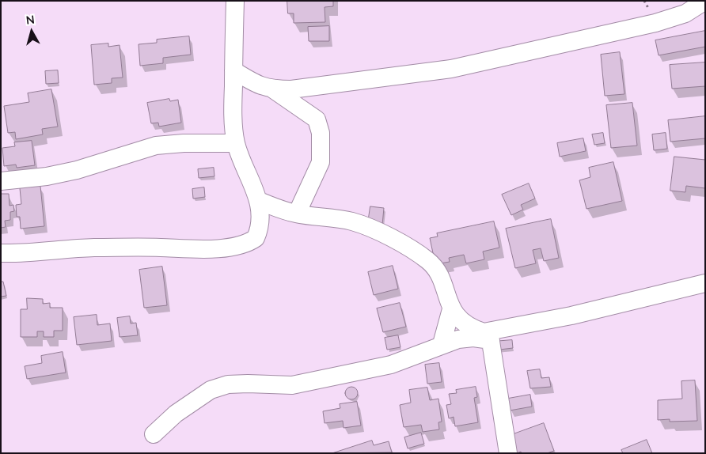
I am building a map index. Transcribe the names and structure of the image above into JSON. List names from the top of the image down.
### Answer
{
  "north": "top"
}
